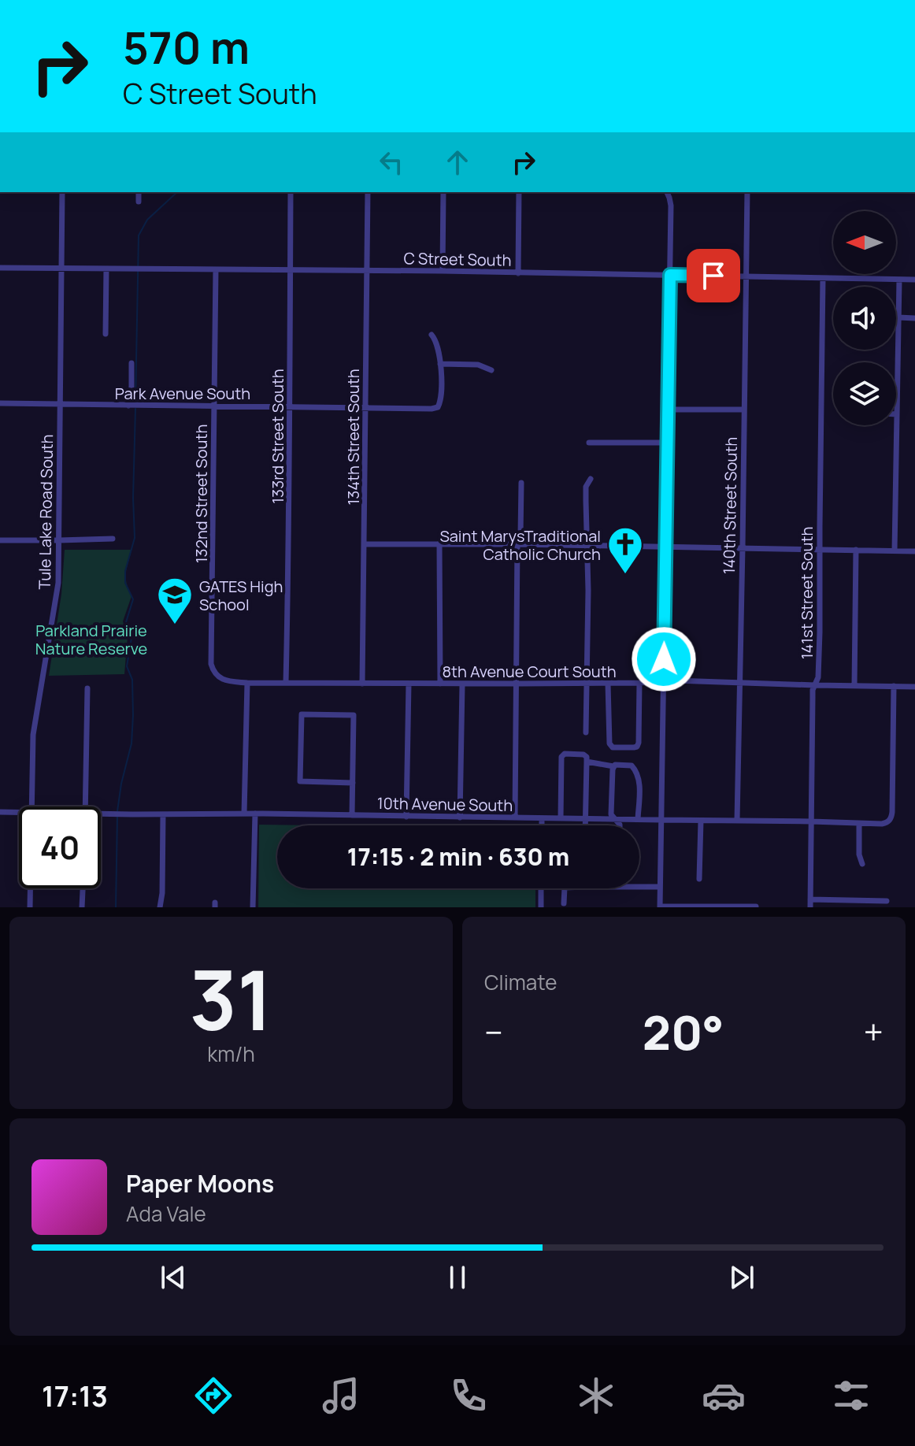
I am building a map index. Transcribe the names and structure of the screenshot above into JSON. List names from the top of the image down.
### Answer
{
  "streets": {
    "street": [
      "C Street South",
      "Park Avenue South",
      "133rd Street South",
      "134th Street South",
      "132nd Street South",
      "140th Street South",
      "Tule Lake Road South",
      "141st Street South",
      "8th Avenue Court South",
      "10th Avenue South"
    ]
  },
  "crossings": [
    ["C Street South", "133rd Street South"],
    ["C Street South", "134th Street South"],
    ["C Street South", "132nd Street South"],
    ["C Street South", "140th Street South"],
    ["C Street South", "Tule Lake Road South"],
    ["C Street South", "141st Street South"],
    ["Park Avenue South", "133rd Street South"],
    ["Park Avenue South", "134th Street South"],
    ["Park Avenue South", "132nd Street South"],
    ["Park Avenue South", "Tule Lake Road South"],
    ["133rd Street South", "8th Avenue Court South"],
    ["134th Street South", "8th Avenue Court South"],
    ["132nd Street South", "8th Avenue Court South"],
    ["140th Street South", "8th Avenue Court South"],
    ["140th Street South", "10th Avenue South"],
    ["141st Street South", "8th Avenue Court South"],
    ["141st Street South", "10th Avenue South"],
    ["8th Avenue Court South", "10th Avenue South"]
  ],
  "parks": ["Parkland Prairie Nature Reserve"],
  "places": {
    "church": ["Saint MarysTraditional Catholic Church"],
    "school or university": ["GATES High School"]
  },
  "north": "left",
  "page": {
    "turn": ["570 m", "C Street South"],
    "limit": "40",
    "trip": "17:15 · 2 min · 630 m",
    "tile": [
      ["31", "km/h"],
      "Climate"
    ],
    "heat": ["−", "20°", "+"],
    "song": ["Paper Moons", "Ada Vale"],
    "tabs": "17:13"
  }
}
